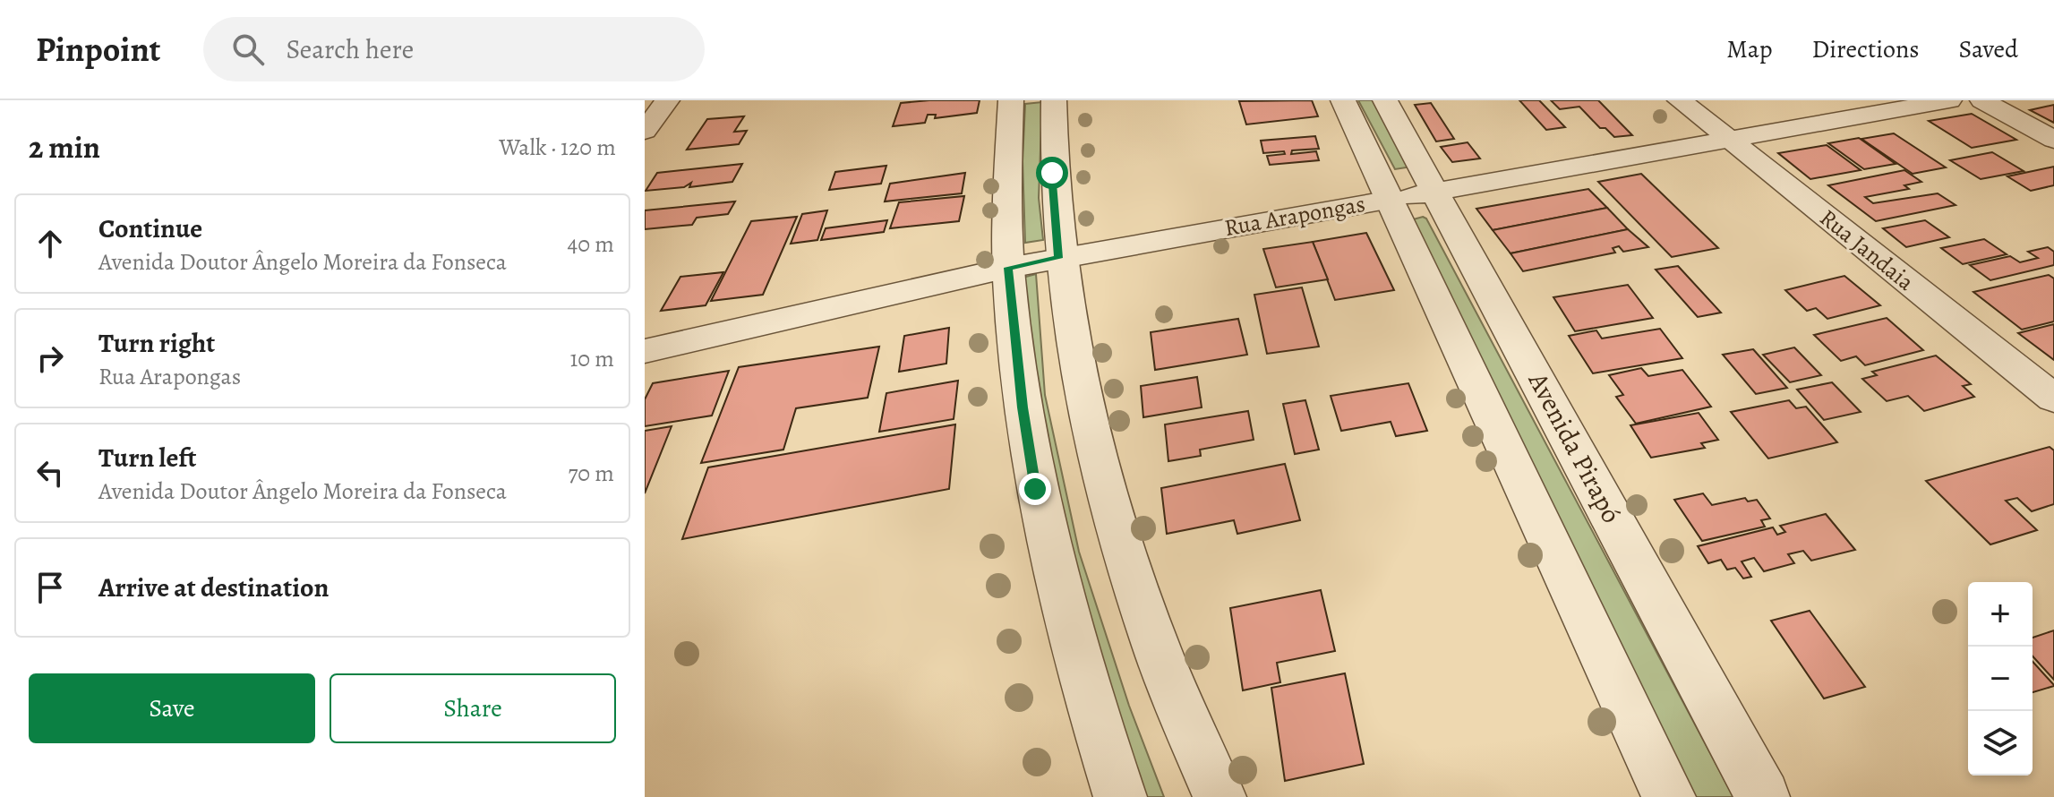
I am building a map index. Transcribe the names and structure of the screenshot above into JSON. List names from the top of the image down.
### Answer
{
  "streets": {
    "street": ["Rua Arapongas", "Rua Jandaia", "Avenida Pirapó"]
  },
  "crossings": [
    ["Rua Arapongas", "Rua Jandaia"],
    ["Rua Arapongas", "Avenida Pirapó"]
  ],
  "page": {
    "header": "Pinpoint",
    "search": "Search here",
    "nav": ["Map", "Directions", "Saved"],
    "heading": ["2 min", "Walk · 120 m"],
    "list": [
      ["Continue", "Avenida Doutor Ângelo Moreira da Fonseca", "40 m"],
      ["Turn right", "Rua Arapongas", "10 m"],
      ["Turn left", "Avenida Doutor Ângelo Moreira da Fonseca", "70 m"],
      "Arrive at destination"
    ],
    "map_buttons": ["+", "−"],
    "buttons": ["Save", "Share"]
  }
}
